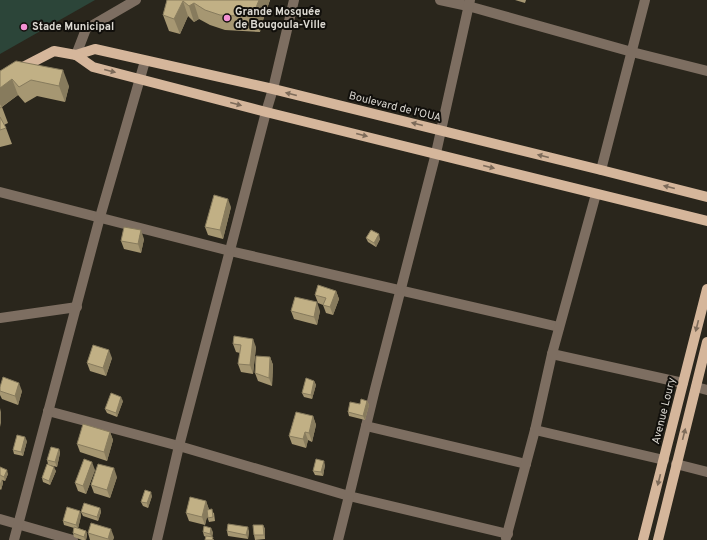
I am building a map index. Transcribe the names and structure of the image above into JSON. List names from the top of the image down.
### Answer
{
  "streets": {
    "main road": ["Boulevard de l'OUA", "Avenue Loury"]
  },
  "places": ["Grande Mosquée de Bougoula-Ville", "Stade Municipal"]
}
